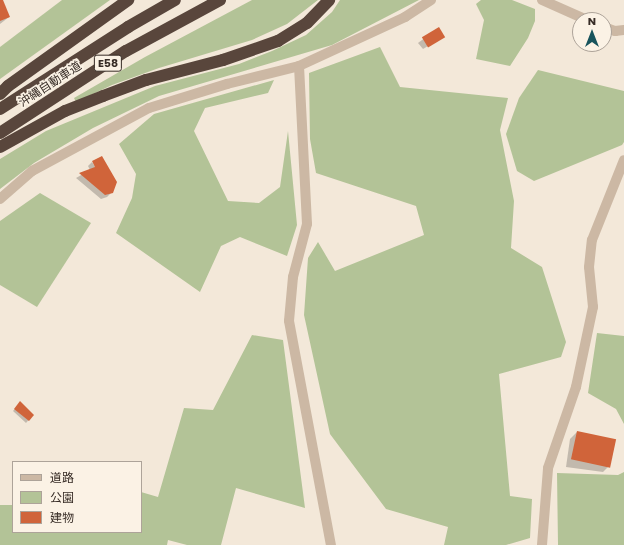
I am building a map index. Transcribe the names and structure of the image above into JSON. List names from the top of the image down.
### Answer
{
  "streets": {
    "highway": ["E58", "沖縄自動車道"]
  },
  "legend": ["道路", "公園", "建物"],
  "north": "top"
}
